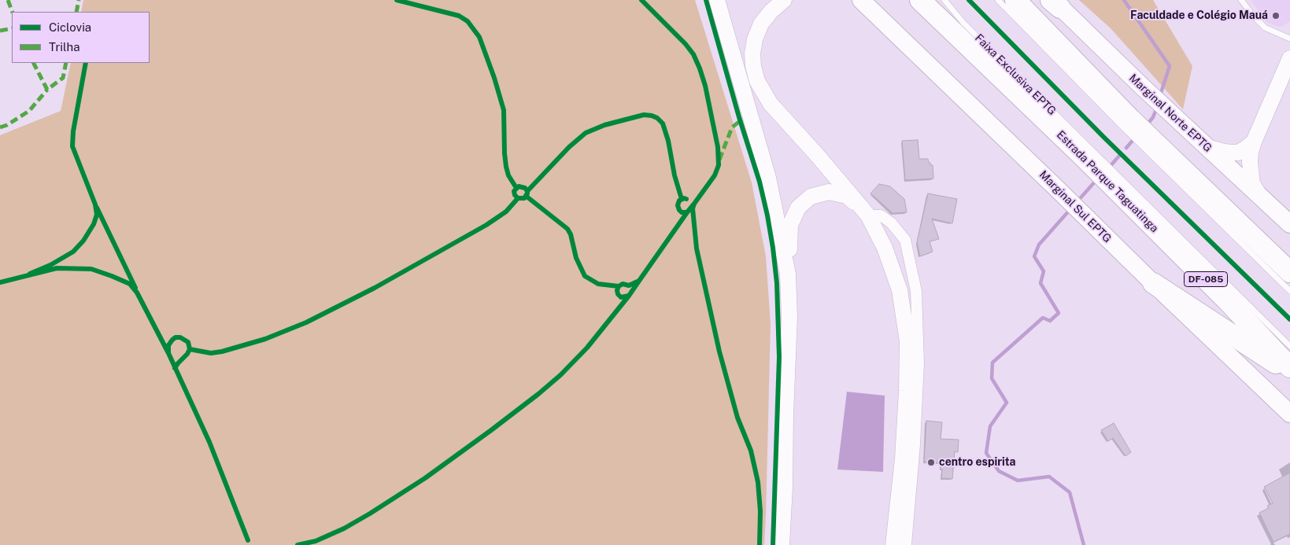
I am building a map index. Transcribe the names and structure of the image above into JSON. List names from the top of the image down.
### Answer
{
  "streets": {
    "highway": ["Estrada Parque Taguatinga", "DF-085"],
    "main road": ["Marginal Norte EPTG", "Marginal Sul EPTG"],
    "lane": ["Faixa Exclusiva EPTG"]
  },
  "crossings": [
    ["Faixa Exclusiva EPTG", "Estrada Parque Taguatinga"]
  ],
  "places": ["Faculdade e Colégio Mauá", "centro espirita"],
  "legend": ["Ciclovia", "Trilha"]
}
